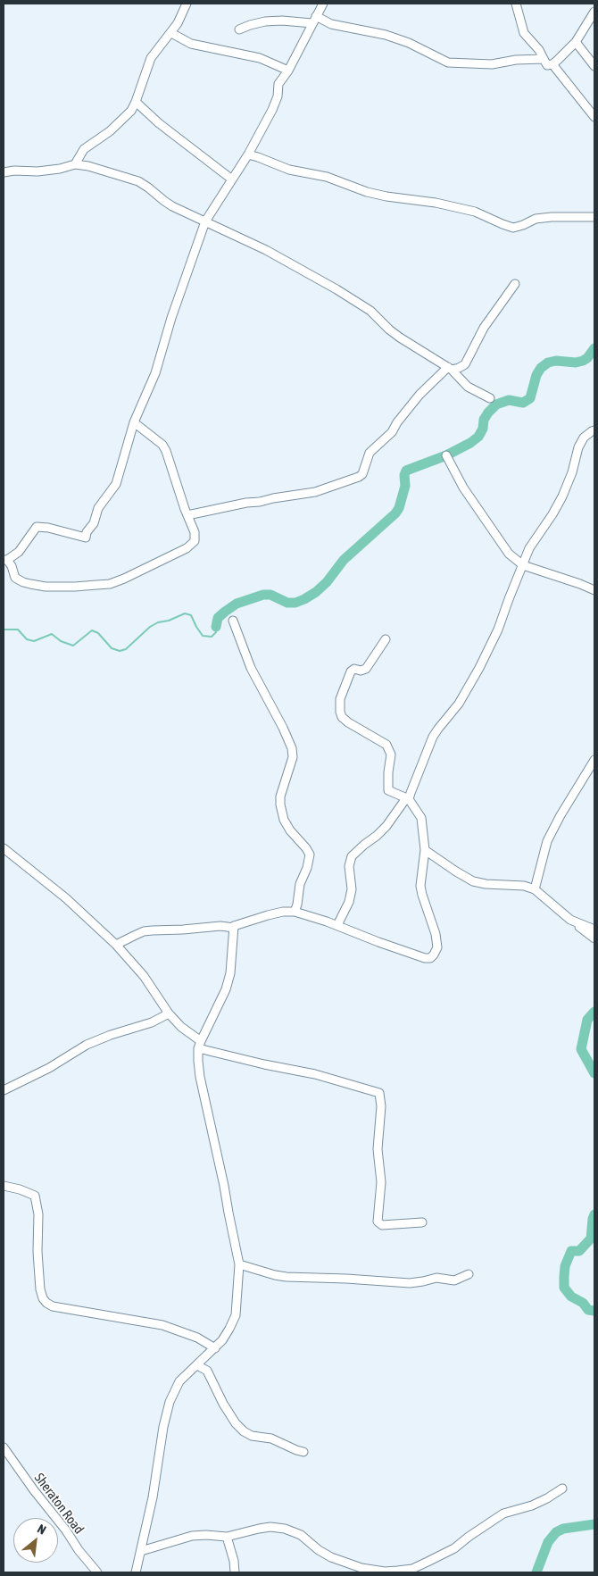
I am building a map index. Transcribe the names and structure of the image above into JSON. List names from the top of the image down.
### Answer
{
  "streets": {
    "street": ["Sheraton Road"]
  },
  "north": "top right"
}
